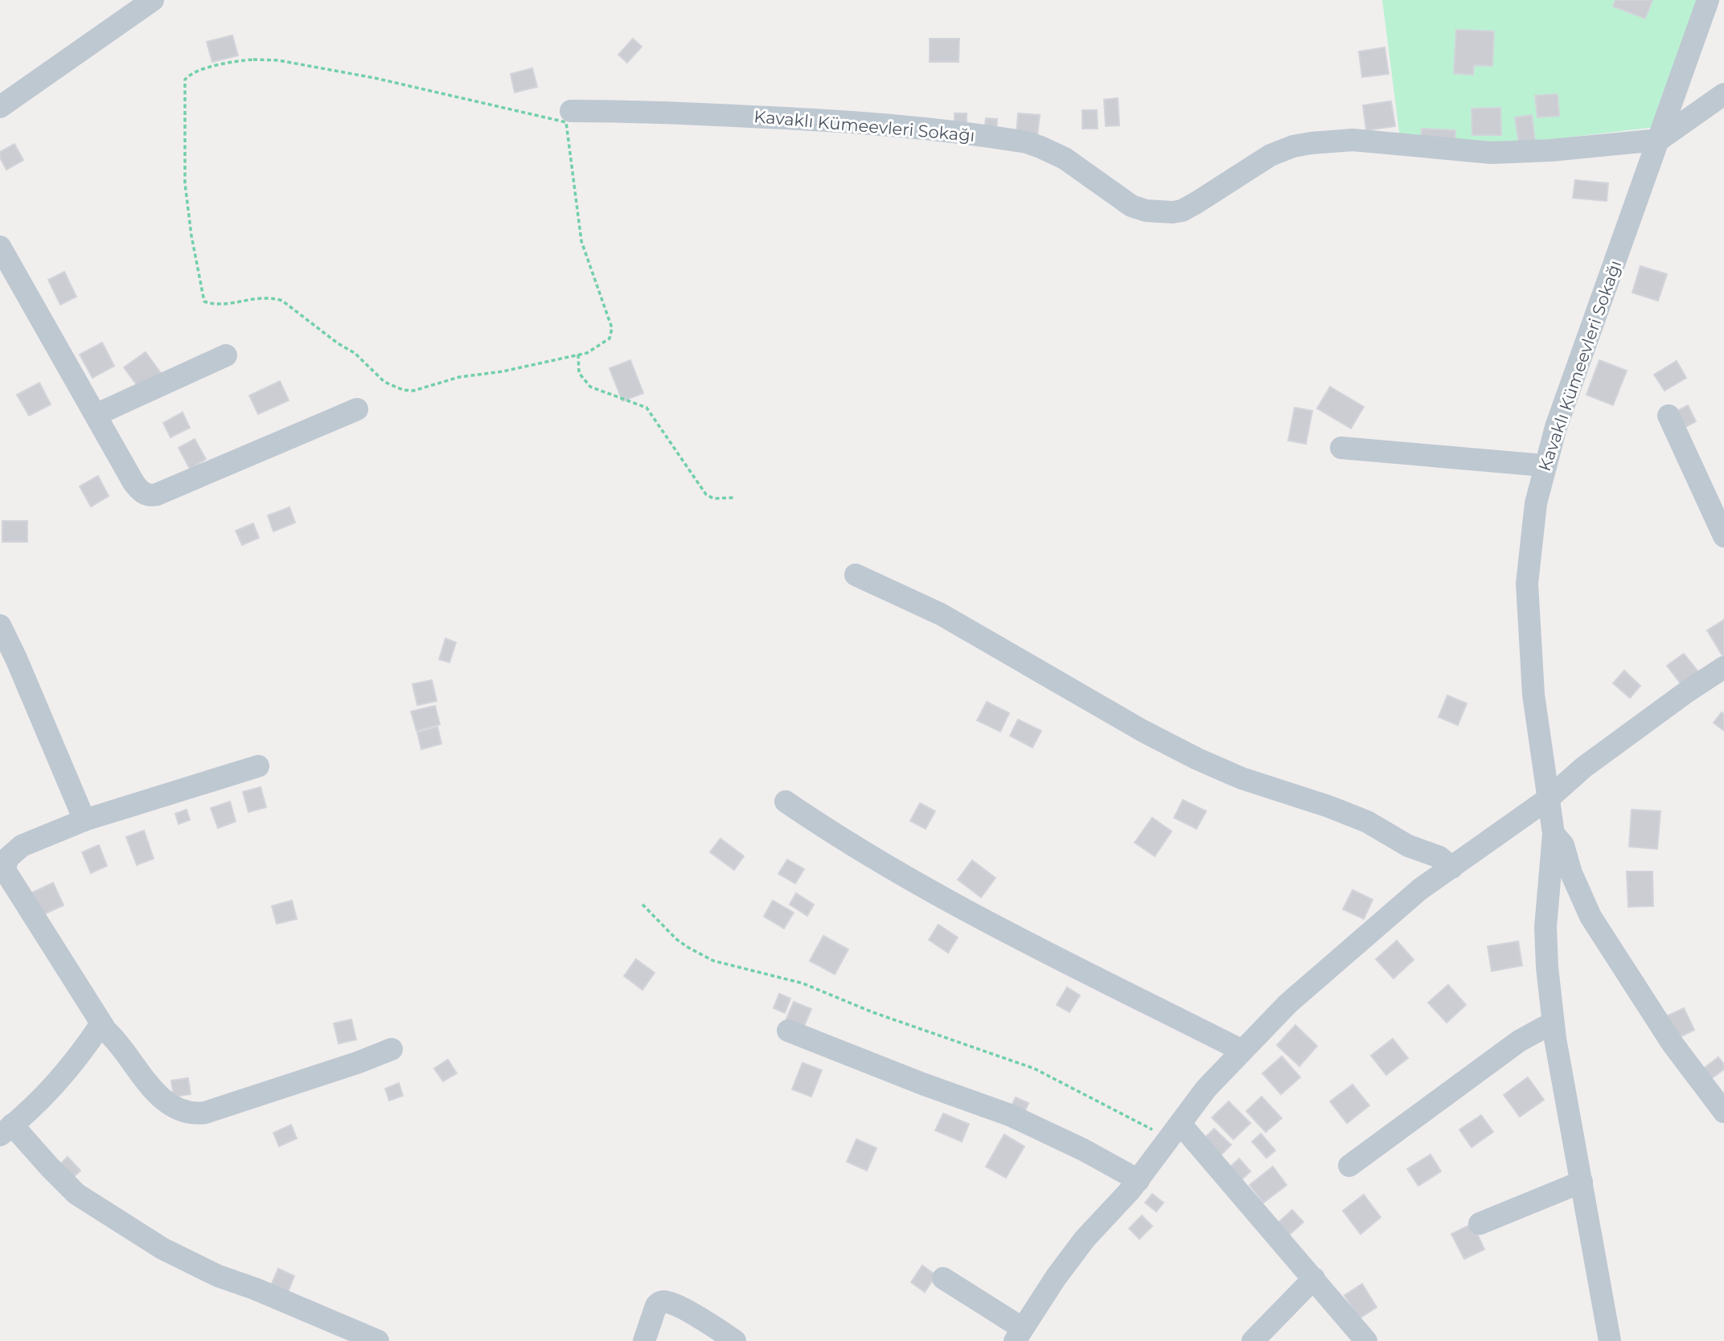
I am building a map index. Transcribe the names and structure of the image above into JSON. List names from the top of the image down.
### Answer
{
  "streets": {
    "street": ["Kavaklı Kümeevleri Sokağı"]
  }
}
